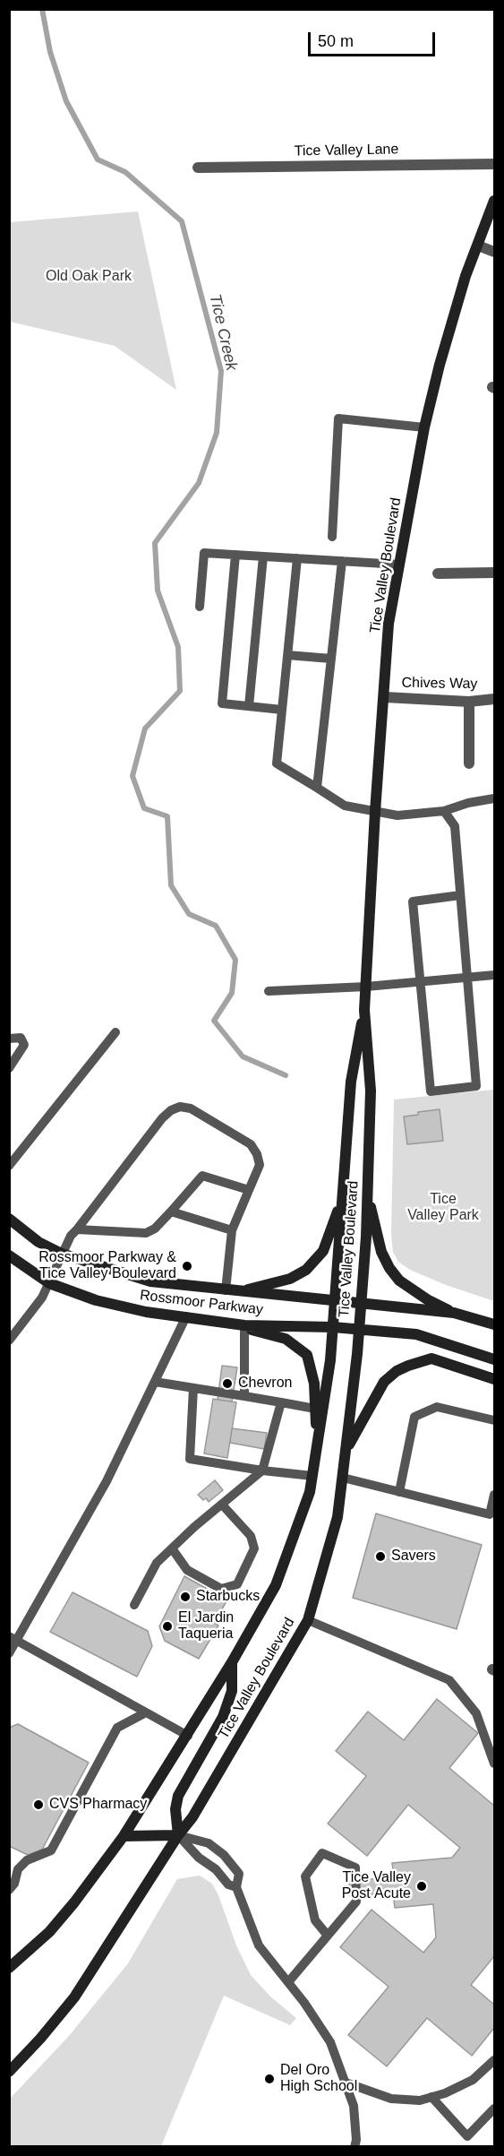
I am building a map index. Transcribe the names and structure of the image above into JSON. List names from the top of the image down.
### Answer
{
  "streets": {
    "street": [
      "Tice Valley Lane",
      "Tice Valley Boulevard",
      "Chives Way",
      "Rossmoor Parkway"
    ]
  },
  "crossings": [
    ["Tice Valley Boulevard", "Chives Way"],
    ["Tice Valley Boulevard", "Rossmoor Parkway"]
  ],
  "water": ["Tice Creek"],
  "parks": ["Old Oak Park", "Tice Valley Park"],
  "places": [
    "Rossmoor Parkway & Tice Valley Boulevard",
    "Chevron",
    "Savers",
    "Starbucks",
    "El Jardin Taqueria",
    "CVS Pharmacy",
    "Tice Valley Post Acute",
    "Del Oro High School"
  ],
  "scale_bar": "50 m"
}
